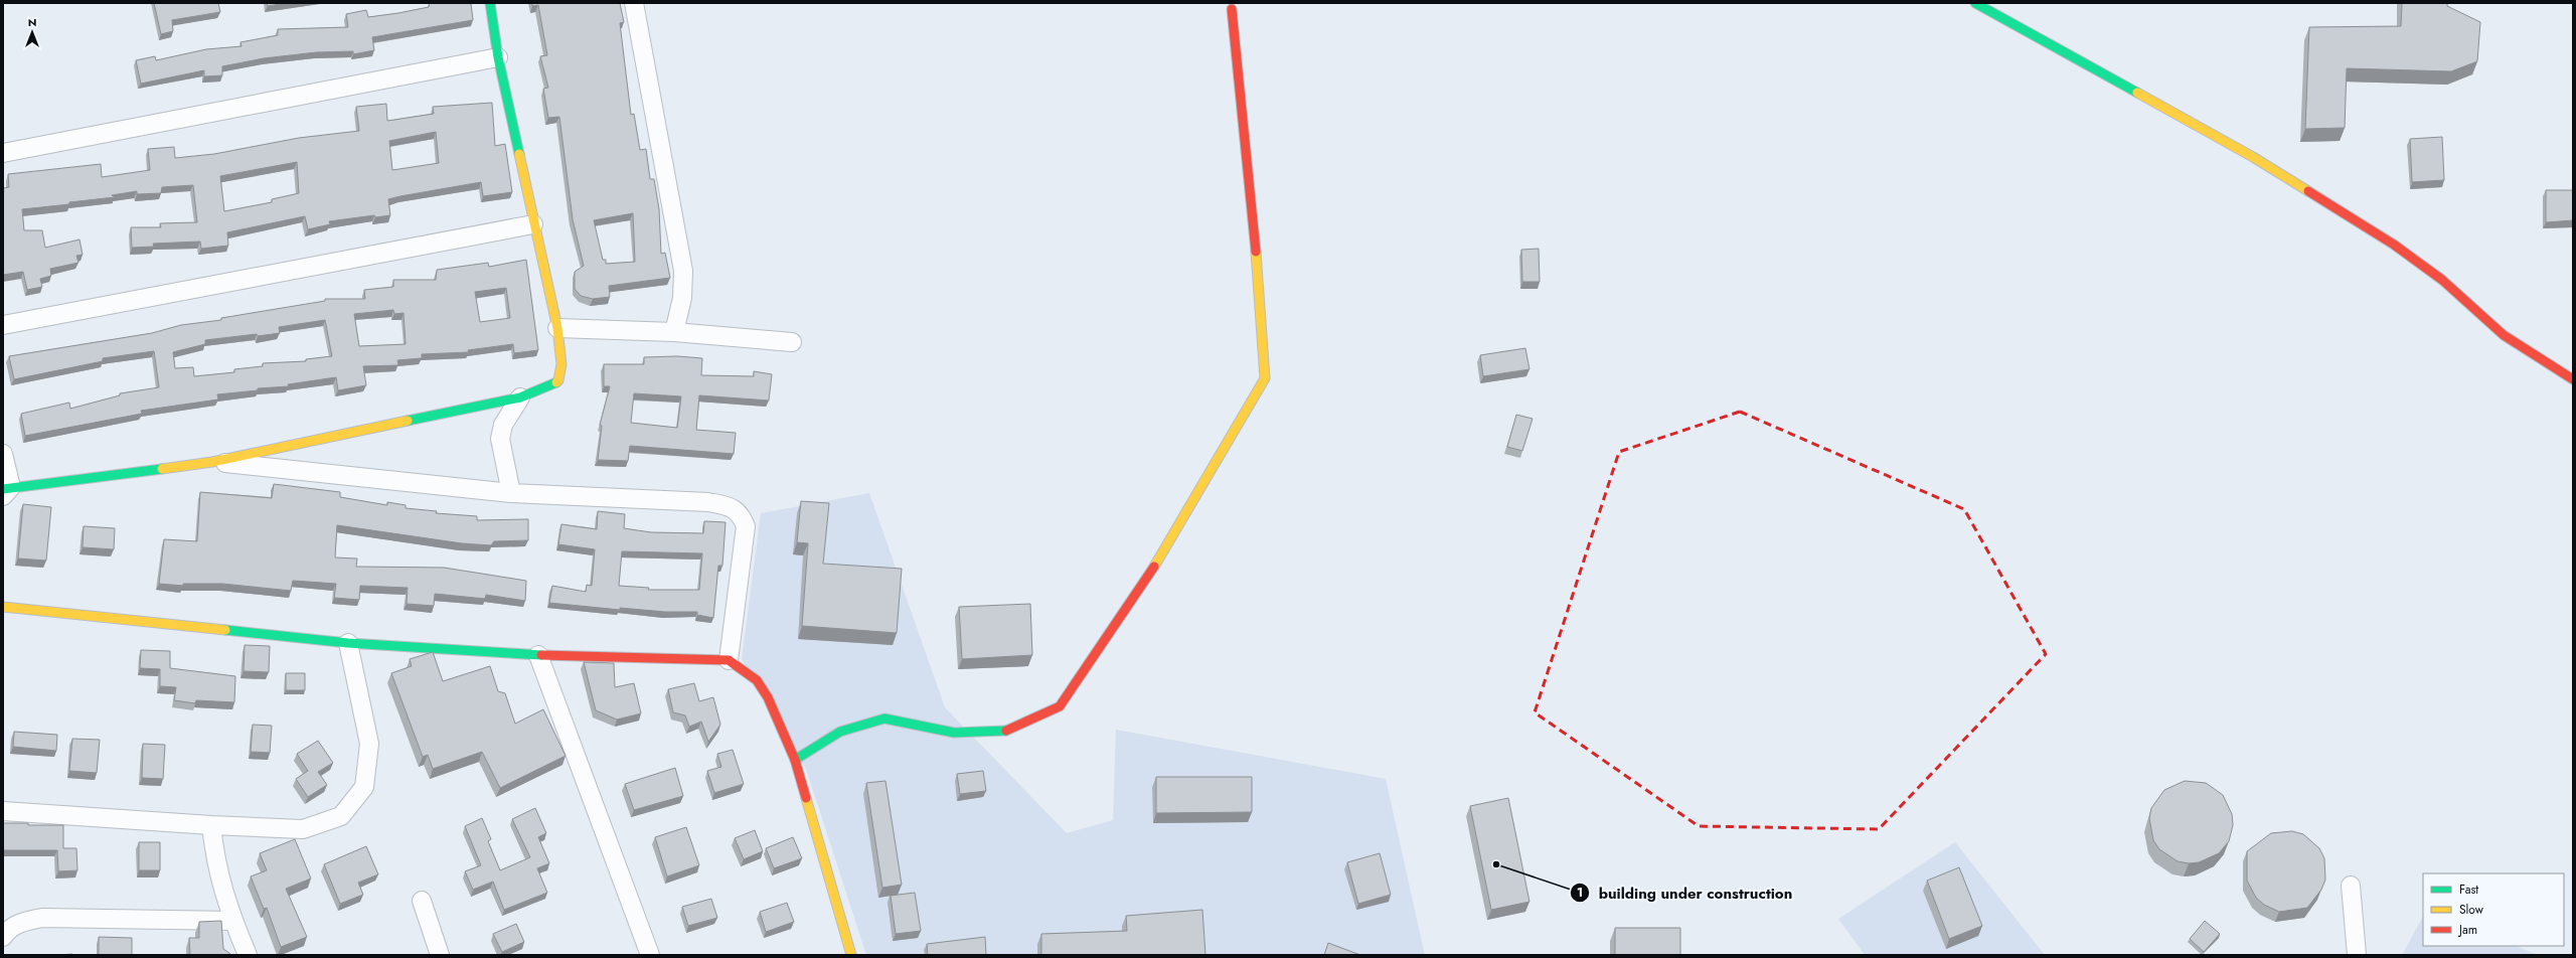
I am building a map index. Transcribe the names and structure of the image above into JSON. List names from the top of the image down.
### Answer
{
  "places": ["building under construction"],
  "legend": ["Fast", "Slow", "Jam"],
  "north": "top"
}
